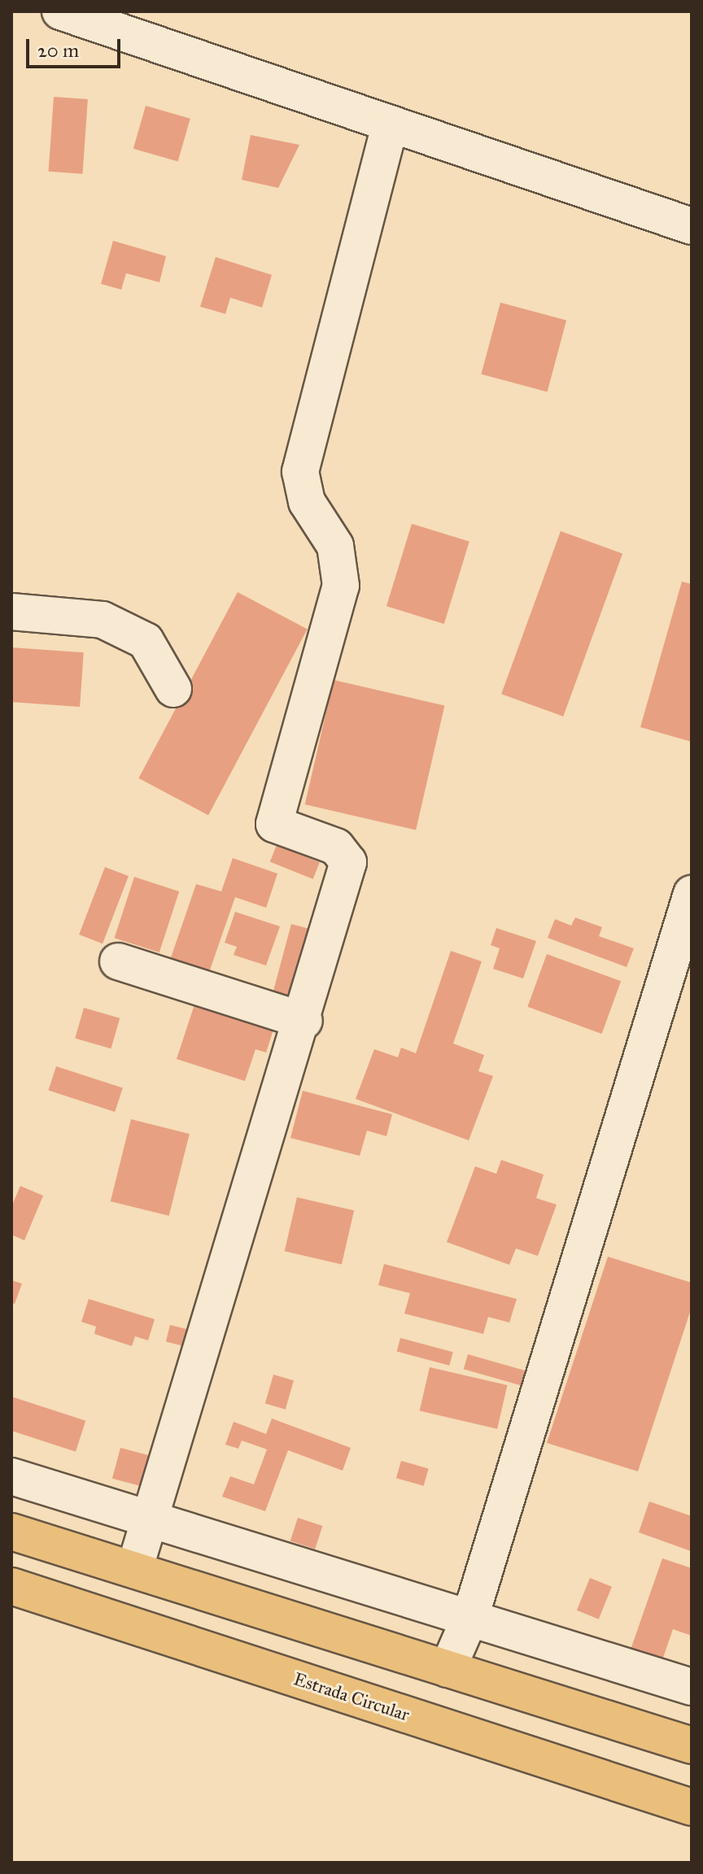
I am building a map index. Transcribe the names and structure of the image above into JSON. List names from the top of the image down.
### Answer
{
  "streets": {
    "main road": ["Estrada Circular"]
  },
  "scale_bar": "20 m"
}
